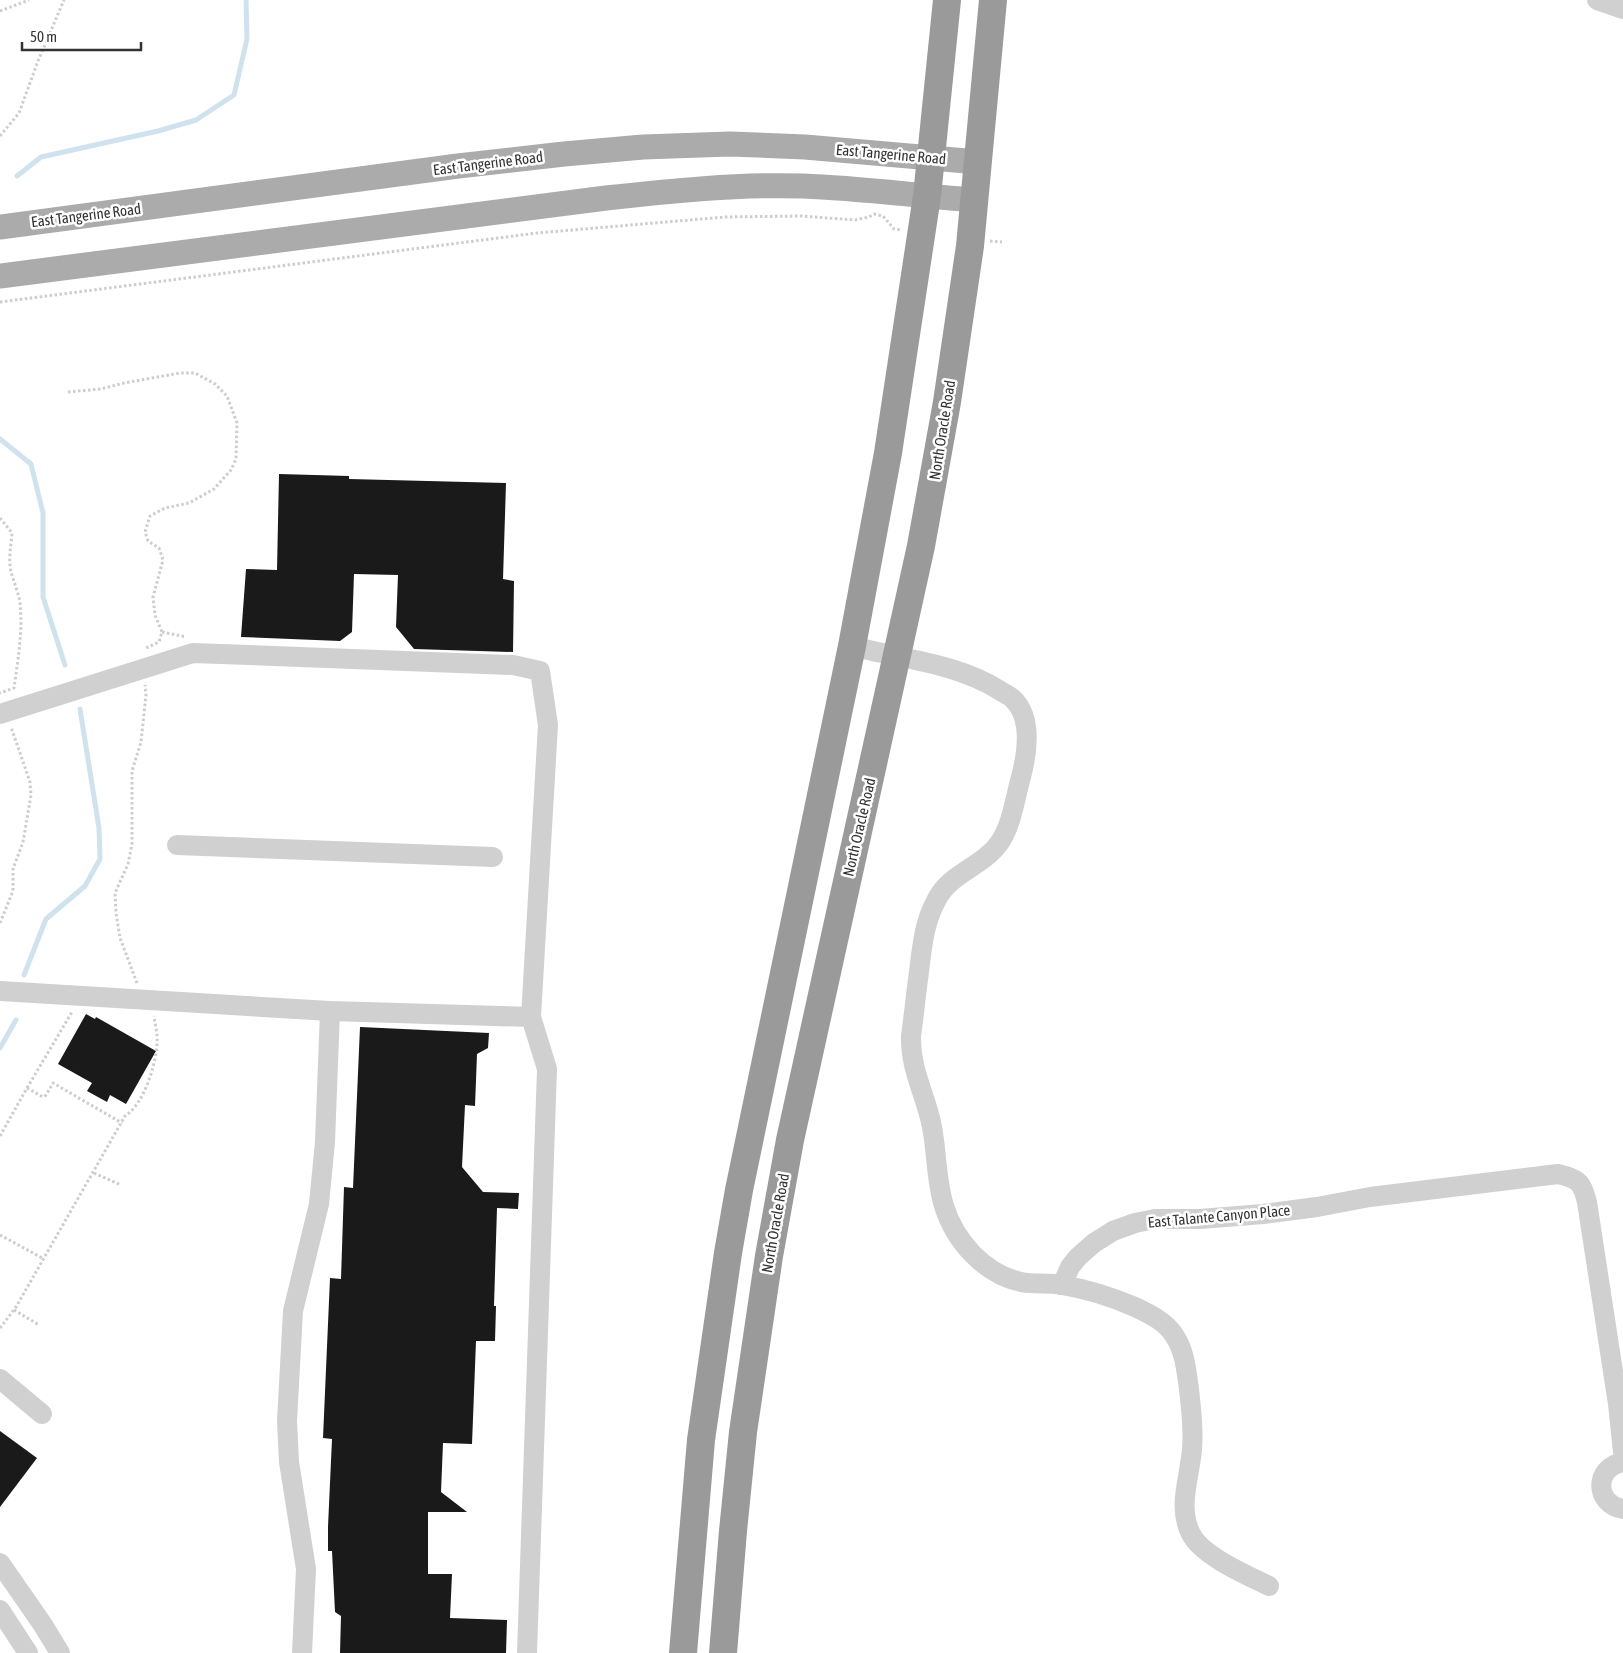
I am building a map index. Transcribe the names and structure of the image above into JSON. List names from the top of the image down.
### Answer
{
  "streets": {
    "highway": ["North Oracle Road"],
    "main road": ["East Tangerine Road"],
    "street": ["East Talante Canyon Place"]
  },
  "crossings": [
    ["East Tangerine Road", "North Oracle Road"]
  ],
  "scale_bar": "50 m"
}
